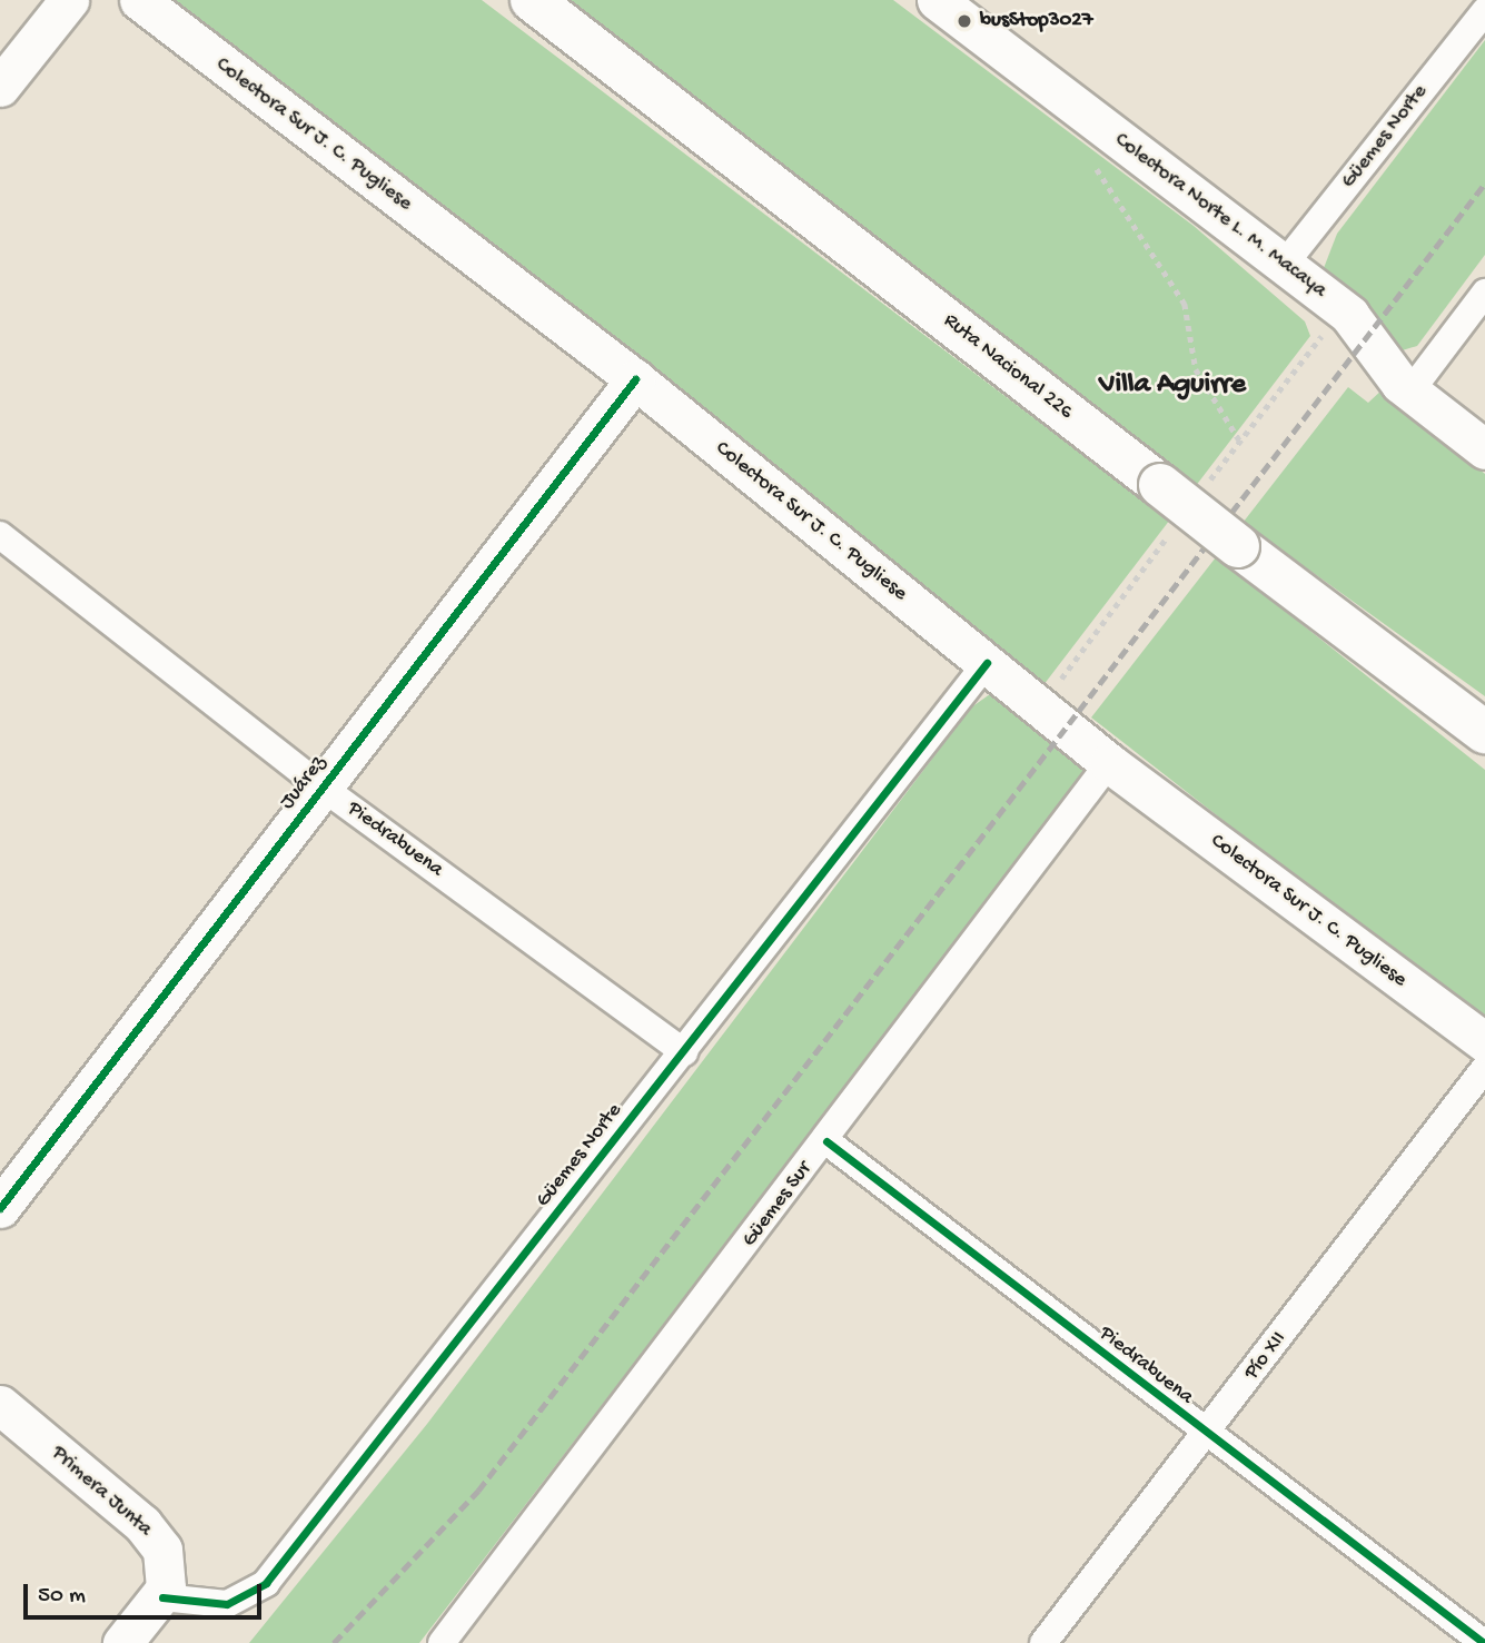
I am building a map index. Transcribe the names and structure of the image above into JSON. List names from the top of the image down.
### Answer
{
  "streets": {
    "highway": ["Ruta Nacional 226"],
    "main road": [
      "Colectora Sur J. C. Pugliese",
      "Colectora Norte L. M. Macaya",
      "Juárez",
      "Primera Junta"
    ],
    "street": [
      "Güemes Norte",
      "Piedrabuena",
      "Güemes Sur",
      "Pío XII"
    ]
  },
  "crossings": [
    ["Colectora Sur J. C. Pugliese", "Güemes Norte"],
    ["Colectora Sur J. C. Pugliese", "Juárez"],
    ["Colectora Sur J. C. Pugliese", "Güemes Sur"],
    ["Güemes Norte", "Colectora Norte L. M. Macaya"],
    ["Güemes Norte", "Piedrabuena"],
    ["Güemes Norte", "Primera Junta"],
    ["Juárez", "Piedrabuena"],
    ["Piedrabuena", "Güemes Sur"],
    ["Piedrabuena", "Pío XII"]
  ],
  "districts": ["Villa Aguirre"],
  "places": ["busStop3027"],
  "scale_bar": "50 m"
}
